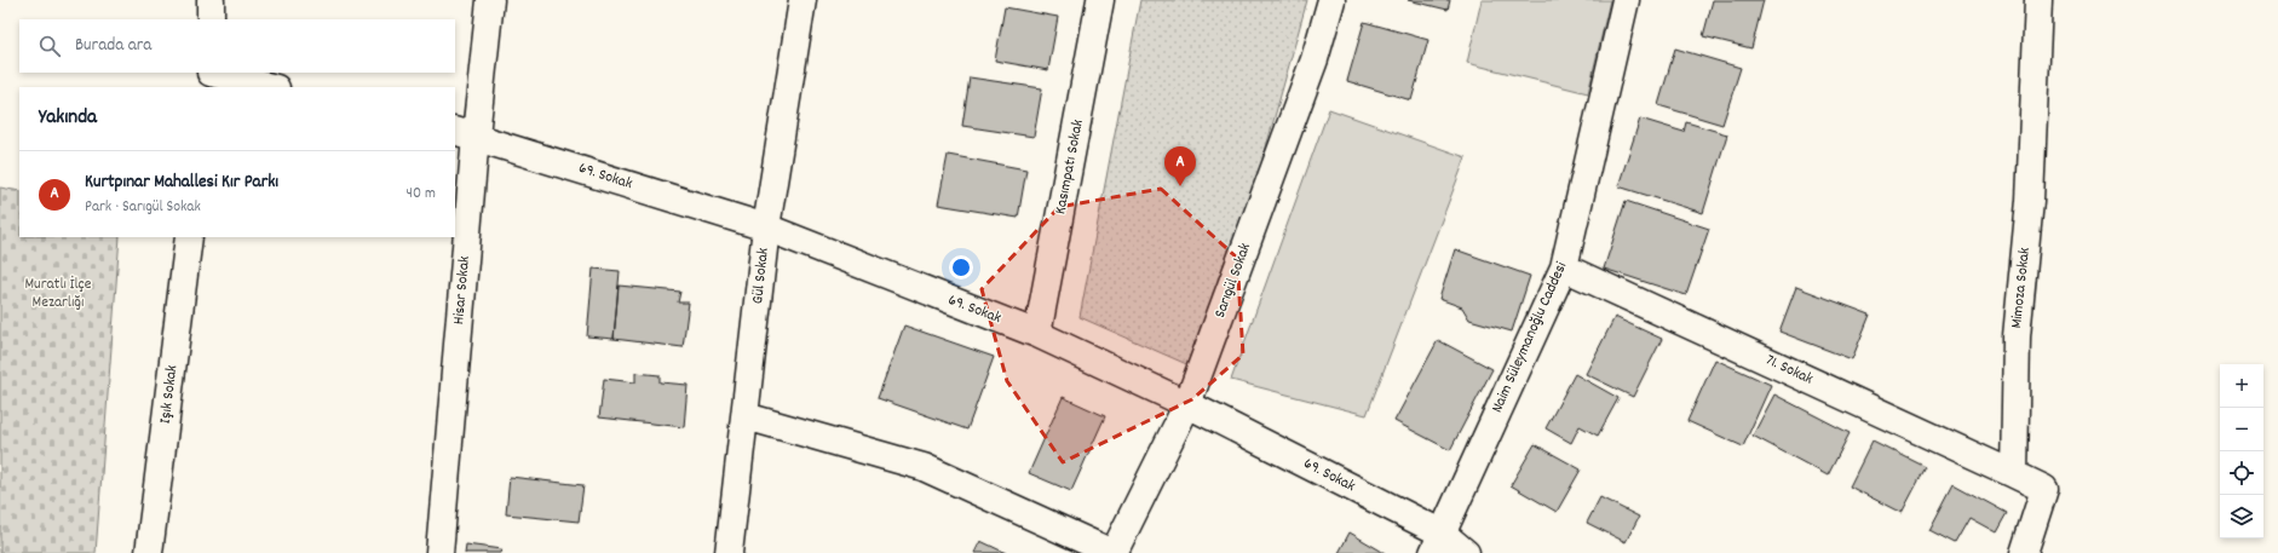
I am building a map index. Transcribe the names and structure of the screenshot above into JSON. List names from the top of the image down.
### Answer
{
  "streets": {
    "street": [
      "Kasımpatı Sokak",
      "69. Sokak",
      "Gül Sokak",
      "Sarıgül Sokak",
      "Mimoza Sokak",
      "Hisar Sokak",
      "Naim Süleymanoğlu Caddesi",
      "71. Sokak",
      "Işık Sokak"
    ]
  },
  "crossings": [
    ["Kasımpatı Sokak", "69. Sokak"],
    ["69. Sokak", "Gül Sokak"],
    ["69. Sokak", "Sarıgül Sokak"],
    ["69. Sokak", "Hisar Sokak"],
    ["69. Sokak", "Naim Süleymanoğlu Caddesi"],
    ["Mimoza Sokak", "71. Sokak"],
    ["Naim Süleymanoğlu Caddesi", "71. Sokak"]
  ],
  "parks": ["Muratlı İlçe Mezarlığı"],
  "page": {
    "search": "Burada ara",
    "heading": "Yakında",
    "pins": "A",
    "list": [
      {
        "mark": "A",
        "name": "Kurtpınar Mahallesi Kır Parkı",
        "note": "Park · Sarıgül Sokak",
        "value": "40 m"
      }
    ],
    "map_buttons": ["+", "−"]
  }
}
